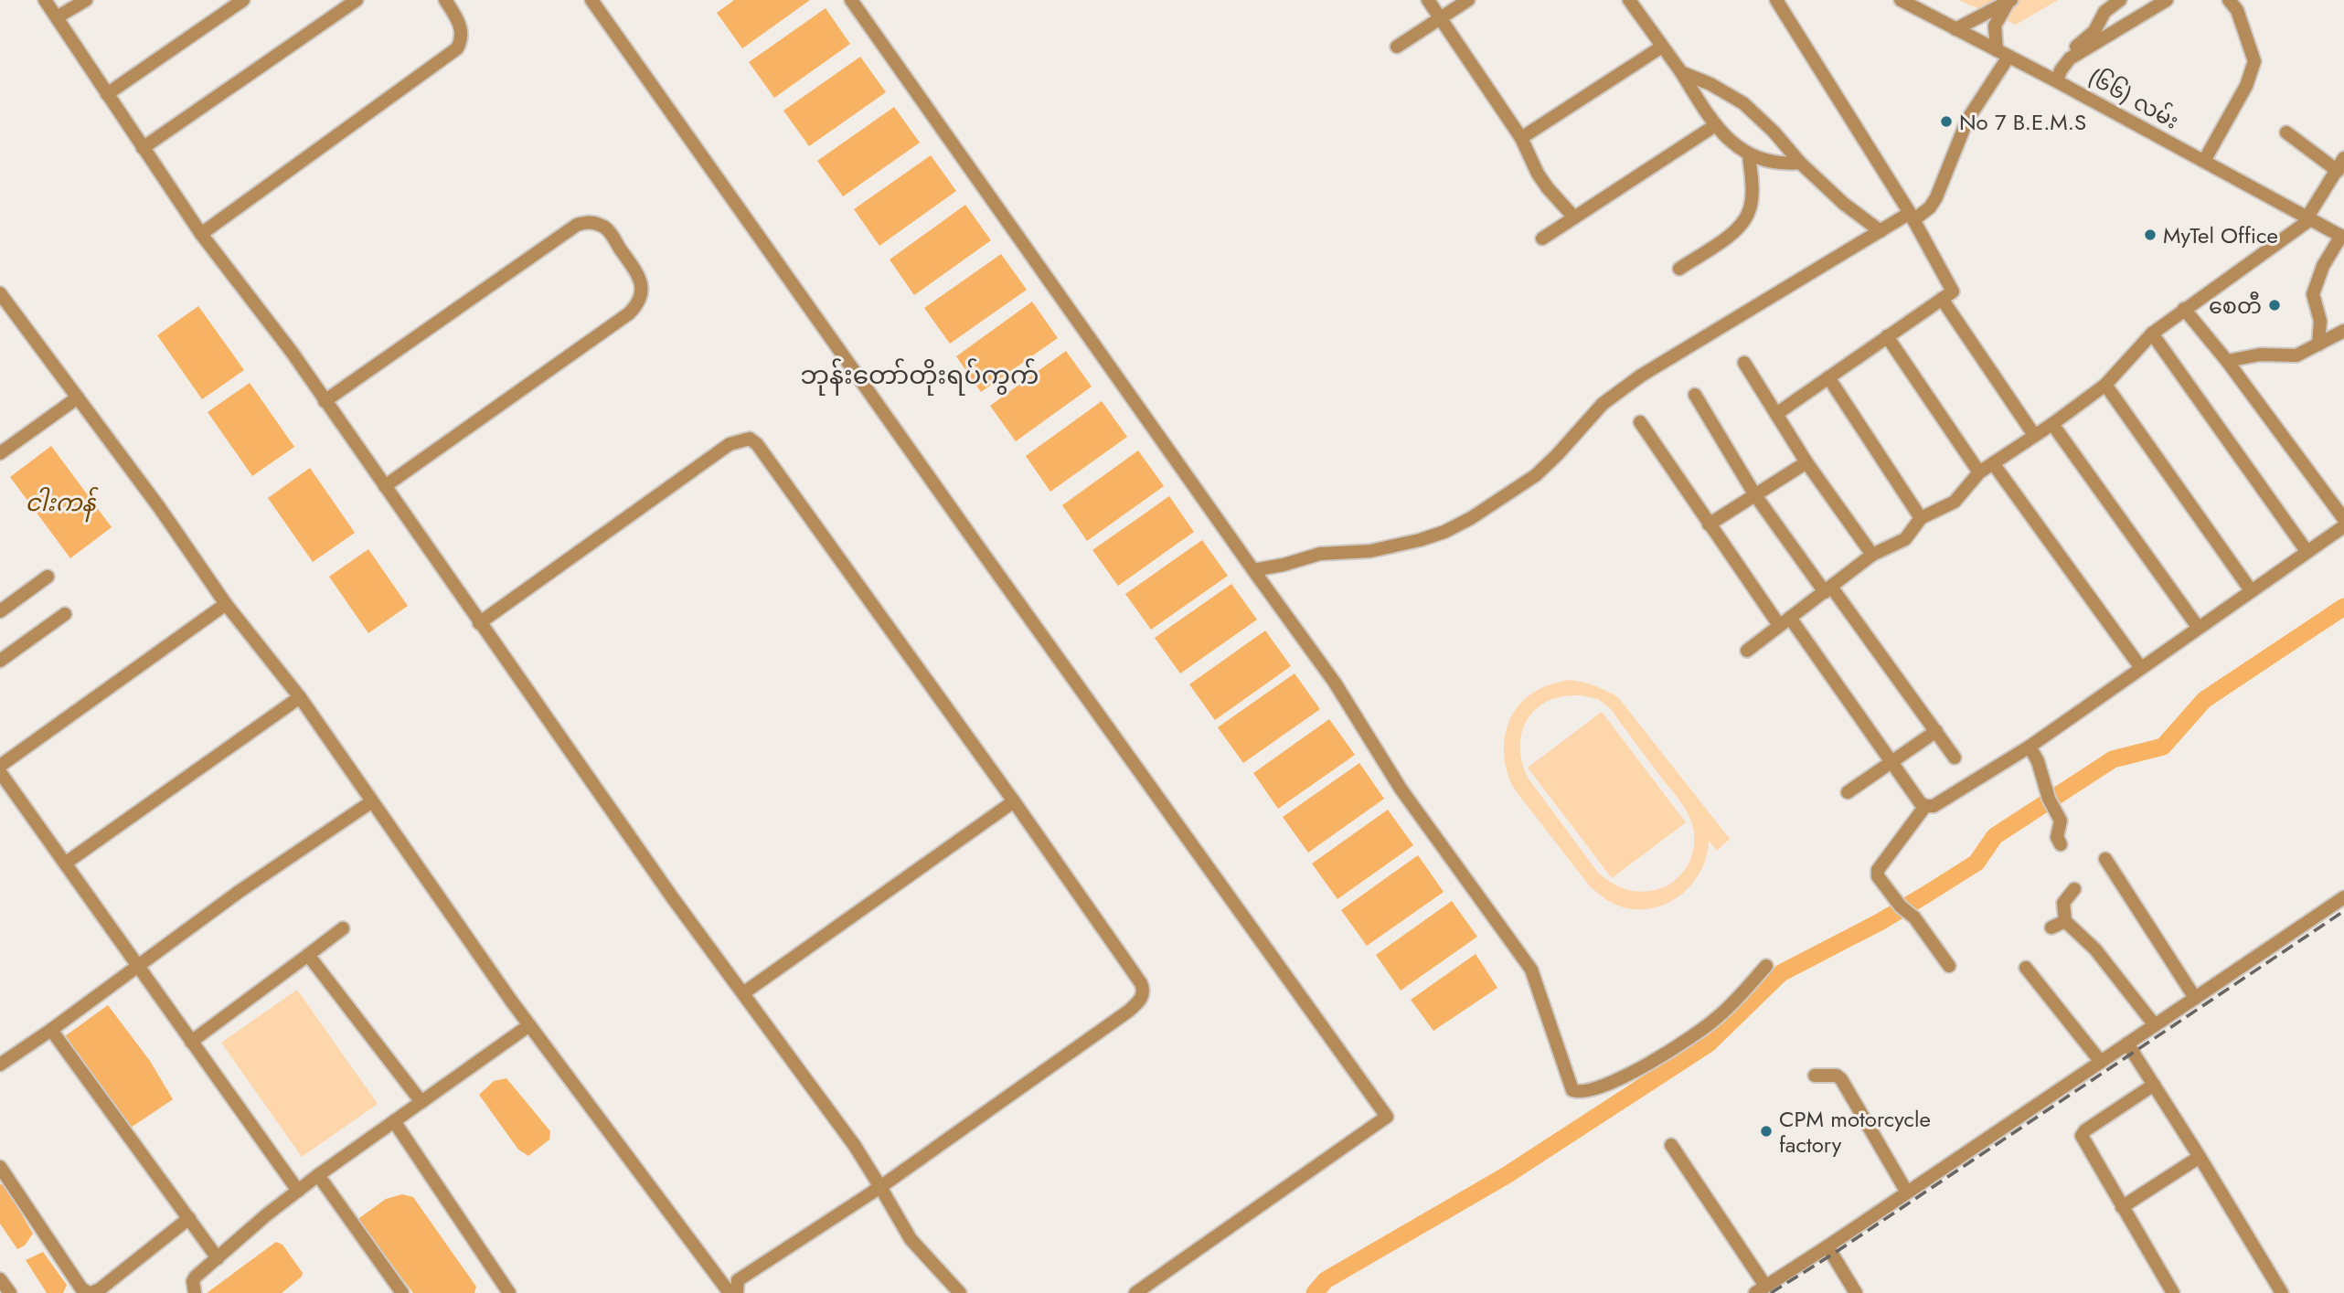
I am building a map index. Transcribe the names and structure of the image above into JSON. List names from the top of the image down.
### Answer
{
  "streets": {
    "street": ["(၆၆) လမ်း"]
  },
  "districts": ["ဘုန်းတော်တိုးရပ်ကွက်"],
  "water": ["ငါးကန်"],
  "places": [
    "No 7 B.E.M.S",
    "MyTel Office",
    "စေတီ",
    "CPM motorcycle factory"
  ]
}
